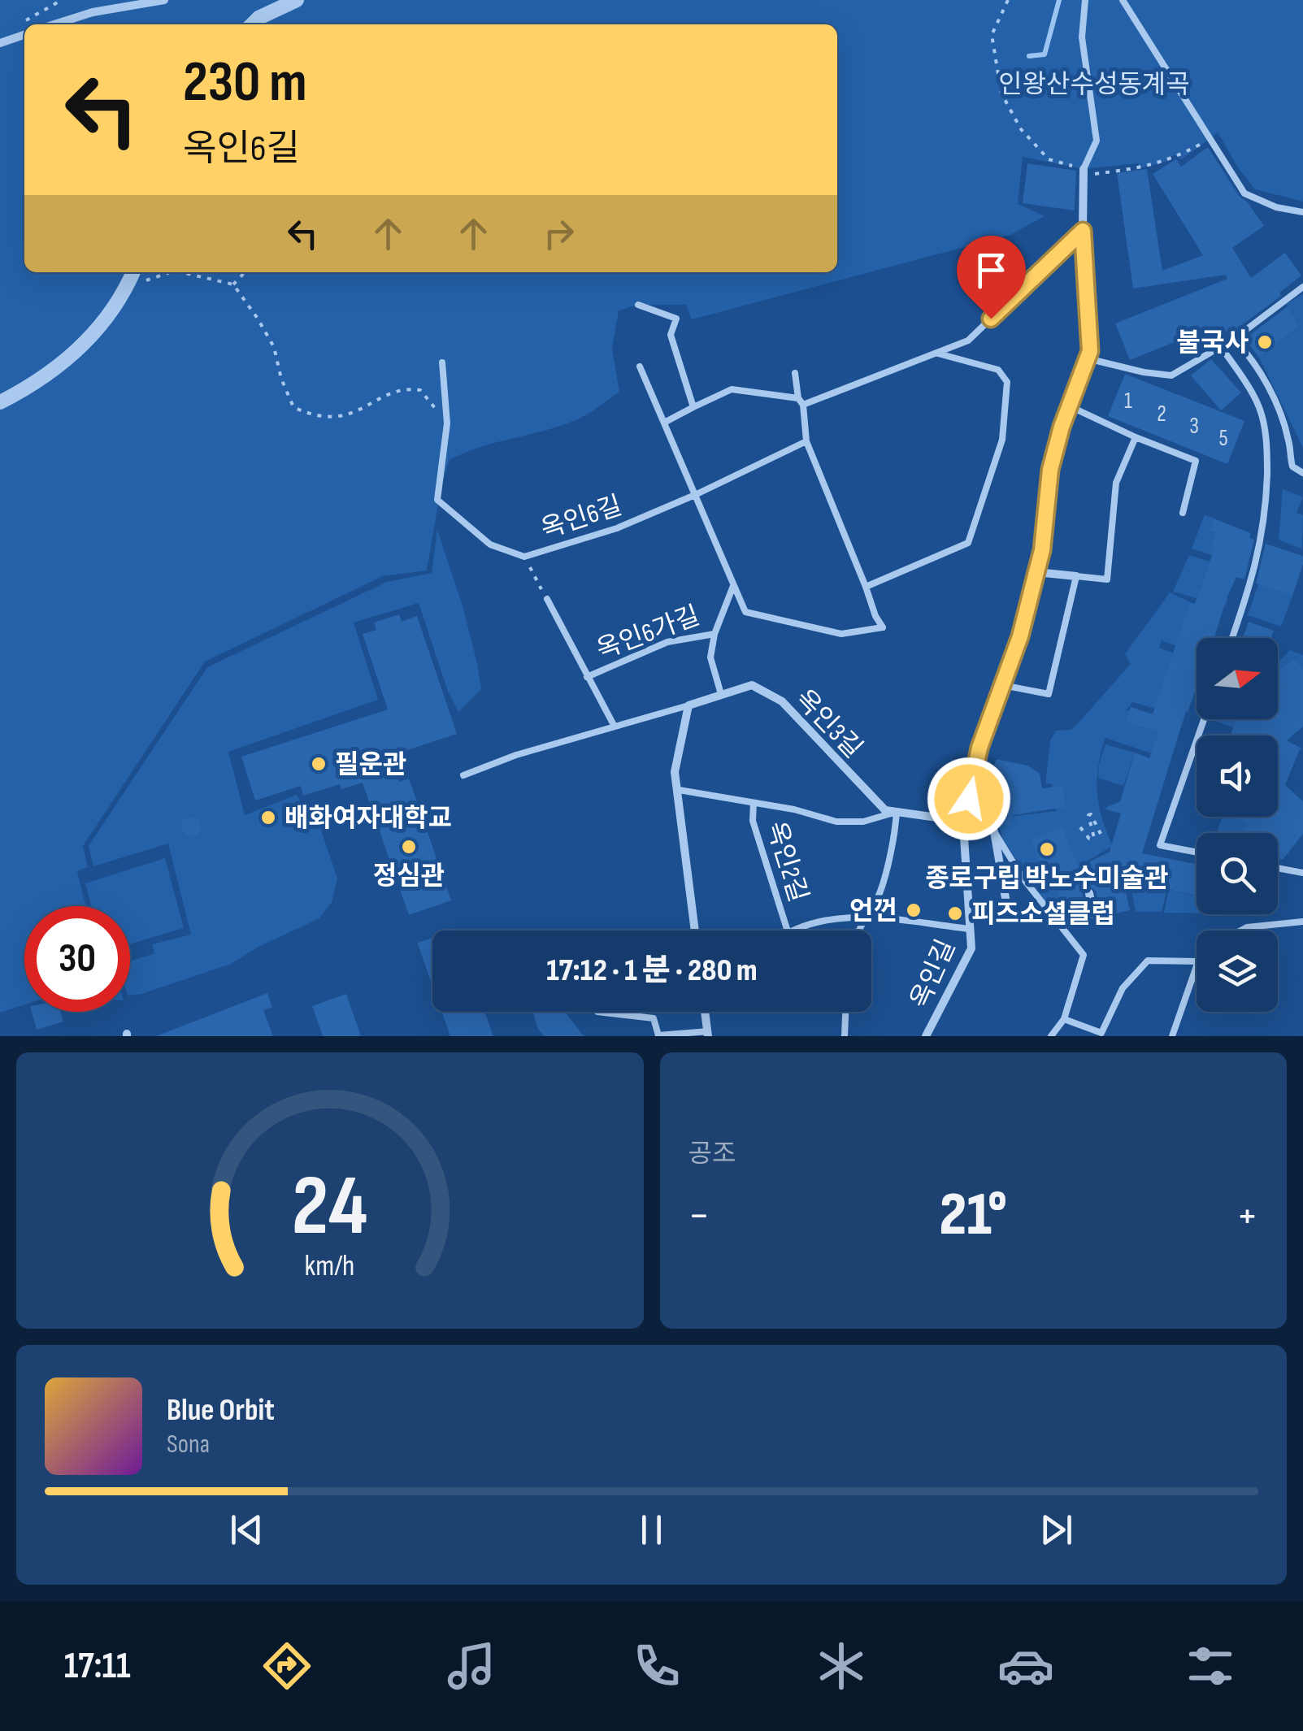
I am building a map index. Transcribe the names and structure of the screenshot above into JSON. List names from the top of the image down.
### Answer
{
  "streets": {
    "street": ["옥인3길", "옥인길"],
    "lane": ["옥인6길", "옥인6가길", "옥인2길"]
  },
  "crossings": [
    ["옥인3길", "옥인2길"],
    ["옥인3길", "옥인길"],
    ["옥인2길", "옥인길"]
  ],
  "parks": ["인왕산수성동계곡"],
  "places": [
    "불국사",
    "필운관",
    "배화여자대학교",
    "정심관",
    "종로구립 박노수미술관",
    "언껀",
    "피즈소셜클럽"
  ],
  "house_numbers": [
    "1",
    "2",
    "3",
    "5"
  ],
  "north": "right",
  "page": {
    "turn": ["230 m", "옥인6길"],
    "limit": "30",
    "trip": "17:12 · 1 분 · 280 m",
    "tile": "공조",
    "heat": ["−", "21°", "+"],
    "song": ["Blue Orbit", "Sona"],
    "tabs": "17:11",
    "gauge": ["24", "km/h"]
  }
}
